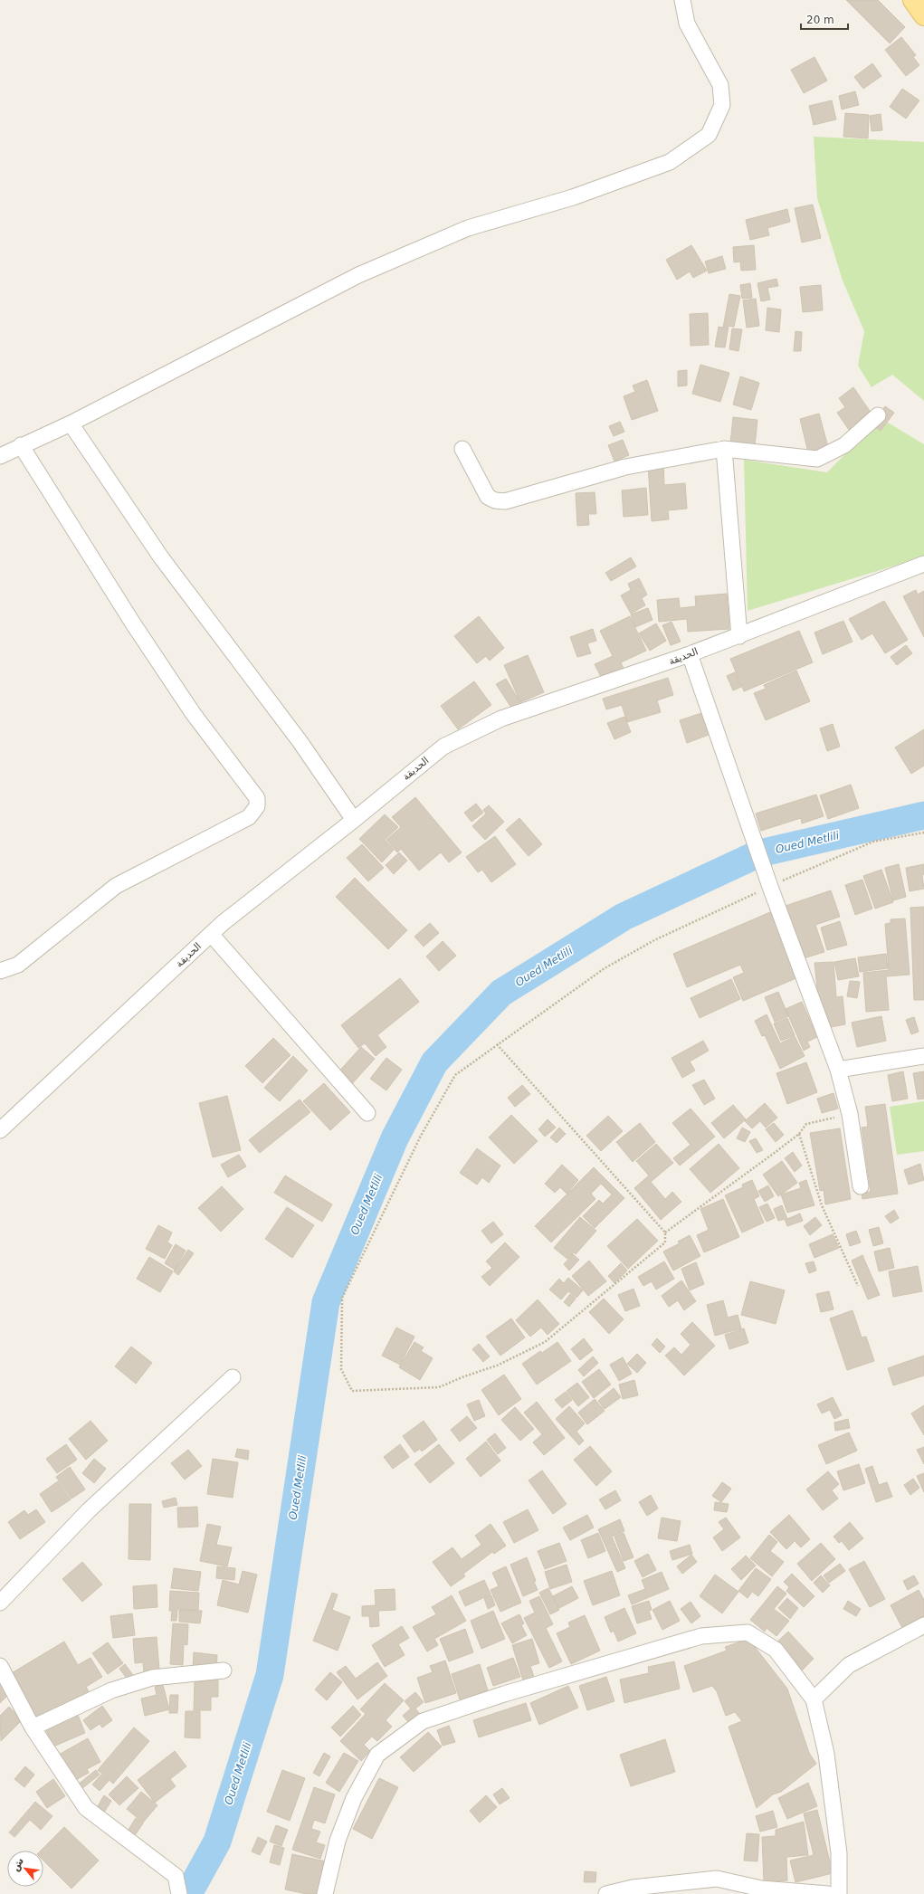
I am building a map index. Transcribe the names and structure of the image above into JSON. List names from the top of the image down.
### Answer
{
  "streets": {
    "street": ["الحديقة"]
  },
  "water": ["Oued Metlili"],
  "scale_bar": "20 m",
  "north": "top left"
}
